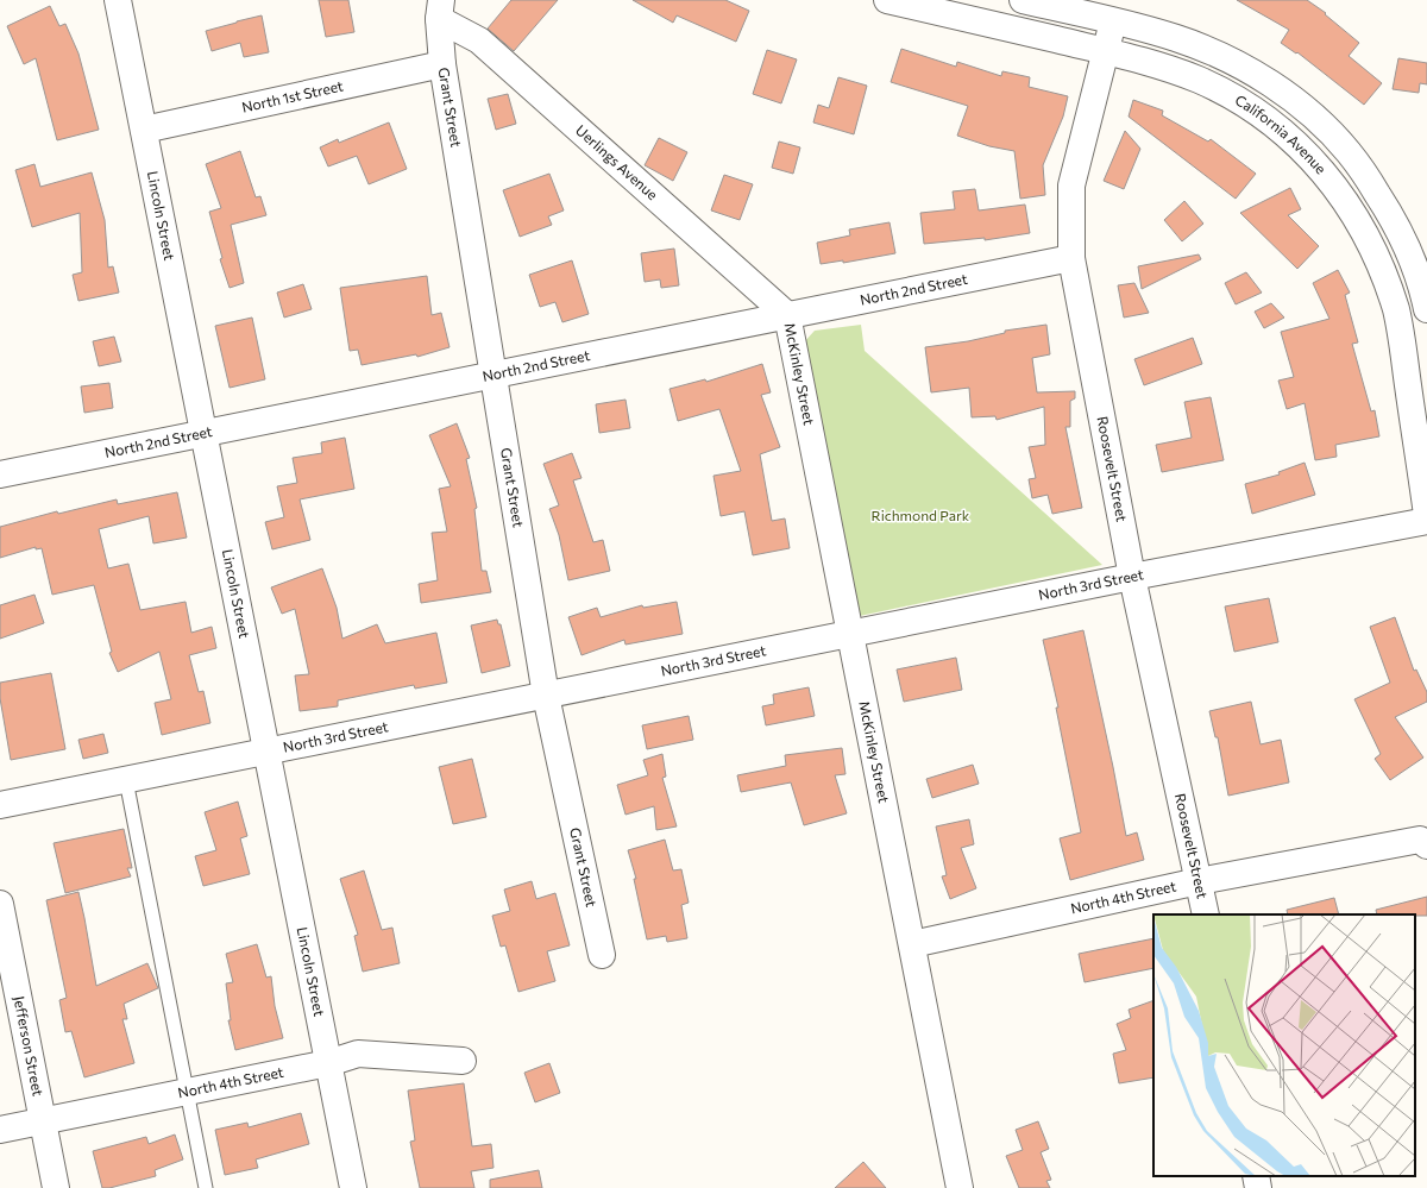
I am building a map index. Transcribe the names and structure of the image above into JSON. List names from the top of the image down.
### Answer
{
  "streets": {
    "street": [
      "North 1st Street",
      "Grant Street",
      "California Avenue",
      "Uerlings Avenue",
      "Lincoln Street",
      "North 2nd Street",
      "McKinley Street",
      "Roosevelt Street",
      "North 3rd Street",
      "North 4th Street",
      "Jefferson Street"
    ]
  },
  "crossings": [
    ["North 1st Street", "Grant Street"],
    ["North 1st Street", "Lincoln Street"],
    ["Grant Street", "Uerlings Avenue"],
    ["Grant Street", "North 2nd Street"],
    ["Grant Street", "North 3rd Street"],
    ["California Avenue", "Roosevelt Street"],
    ["Uerlings Avenue", "North 2nd Street"],
    ["Uerlings Avenue", "McKinley Street"],
    ["Lincoln Street", "North 2nd Street"],
    ["Lincoln Street", "North 3rd Street"],
    ["Lincoln Street", "North 4th Street"],
    ["North 2nd Street", "McKinley Street"],
    ["North 2nd Street", "Roosevelt Street"],
    ["McKinley Street", "North 3rd Street"],
    ["McKinley Street", "North 4th Street"],
    ["Roosevelt Street", "North 3rd Street"],
    ["Roosevelt Street", "North 4th Street"],
    ["North 4th Street", "Jefferson Street"]
  ],
  "parks": ["Richmond Park"]
}
